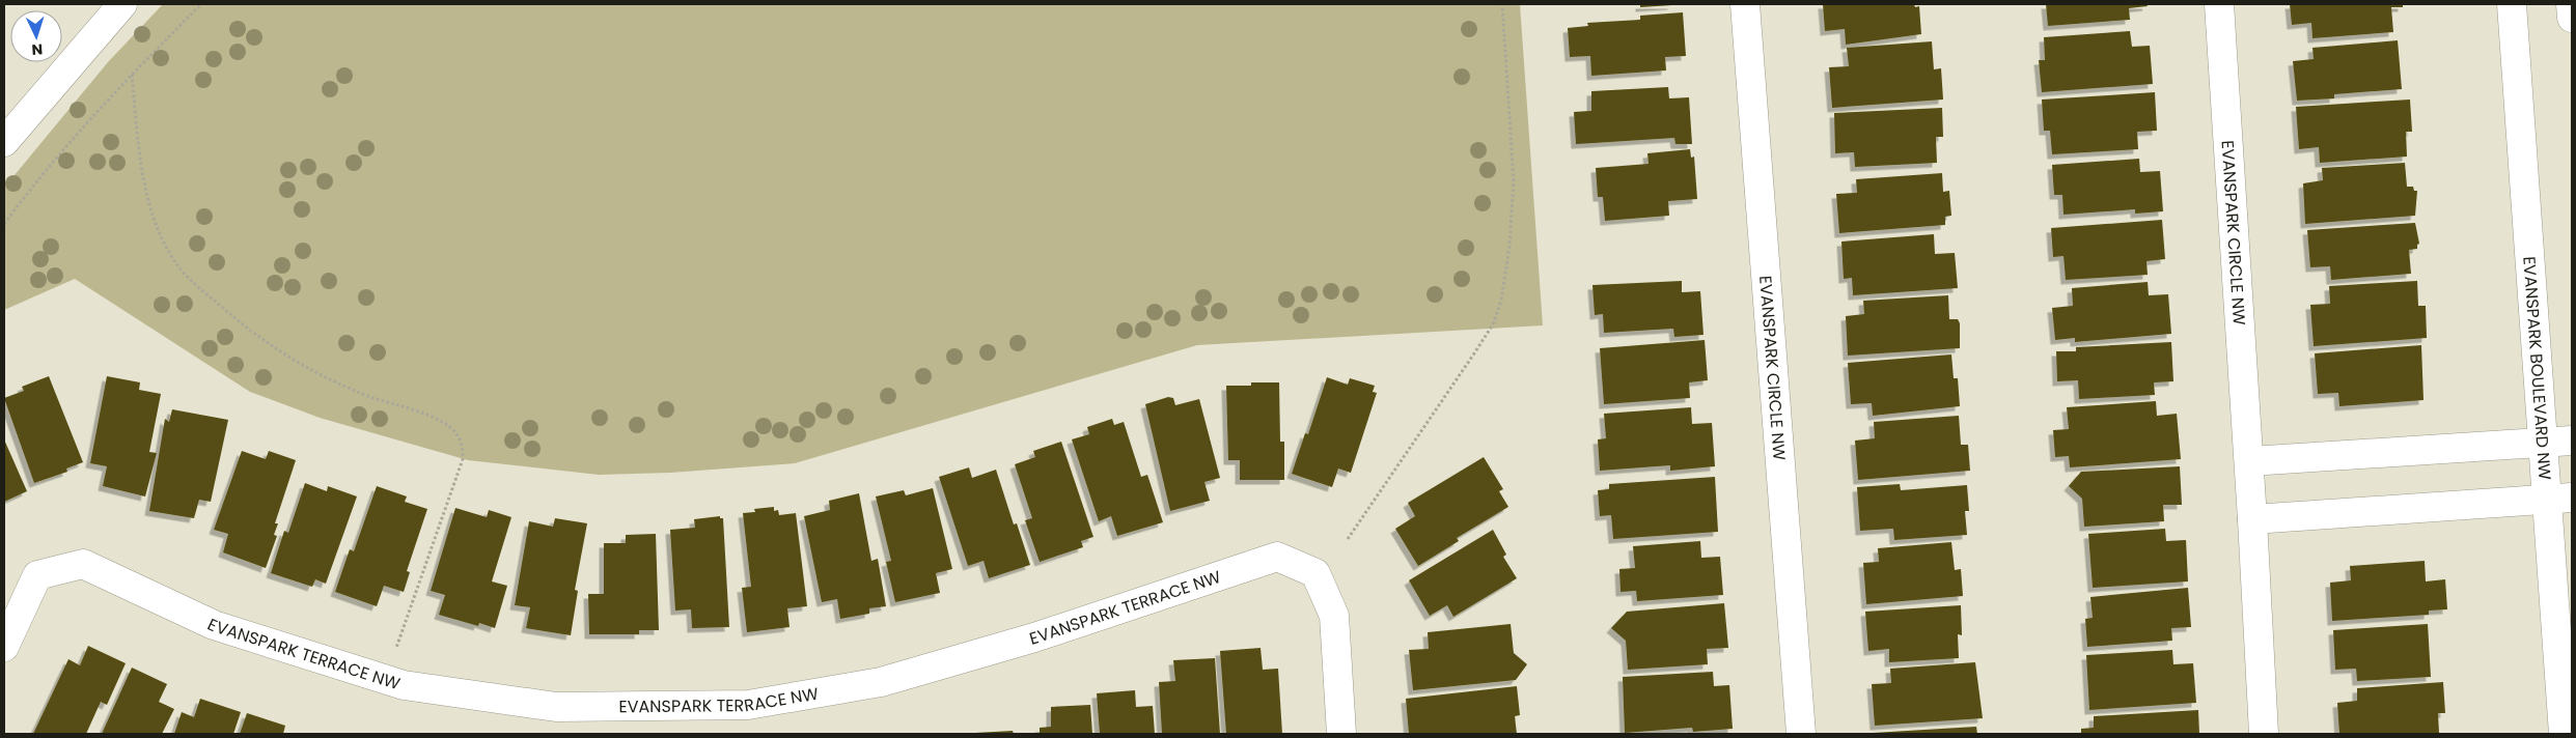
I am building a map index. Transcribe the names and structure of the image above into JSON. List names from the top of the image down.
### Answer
{
  "streets": {
    "street": ["EVANSPARK CIRCLE NW", "EVANSPARK BOULEVARD NW", "EVANSPARK TERRACE NW"]
  },
  "north": "bottom"
}
